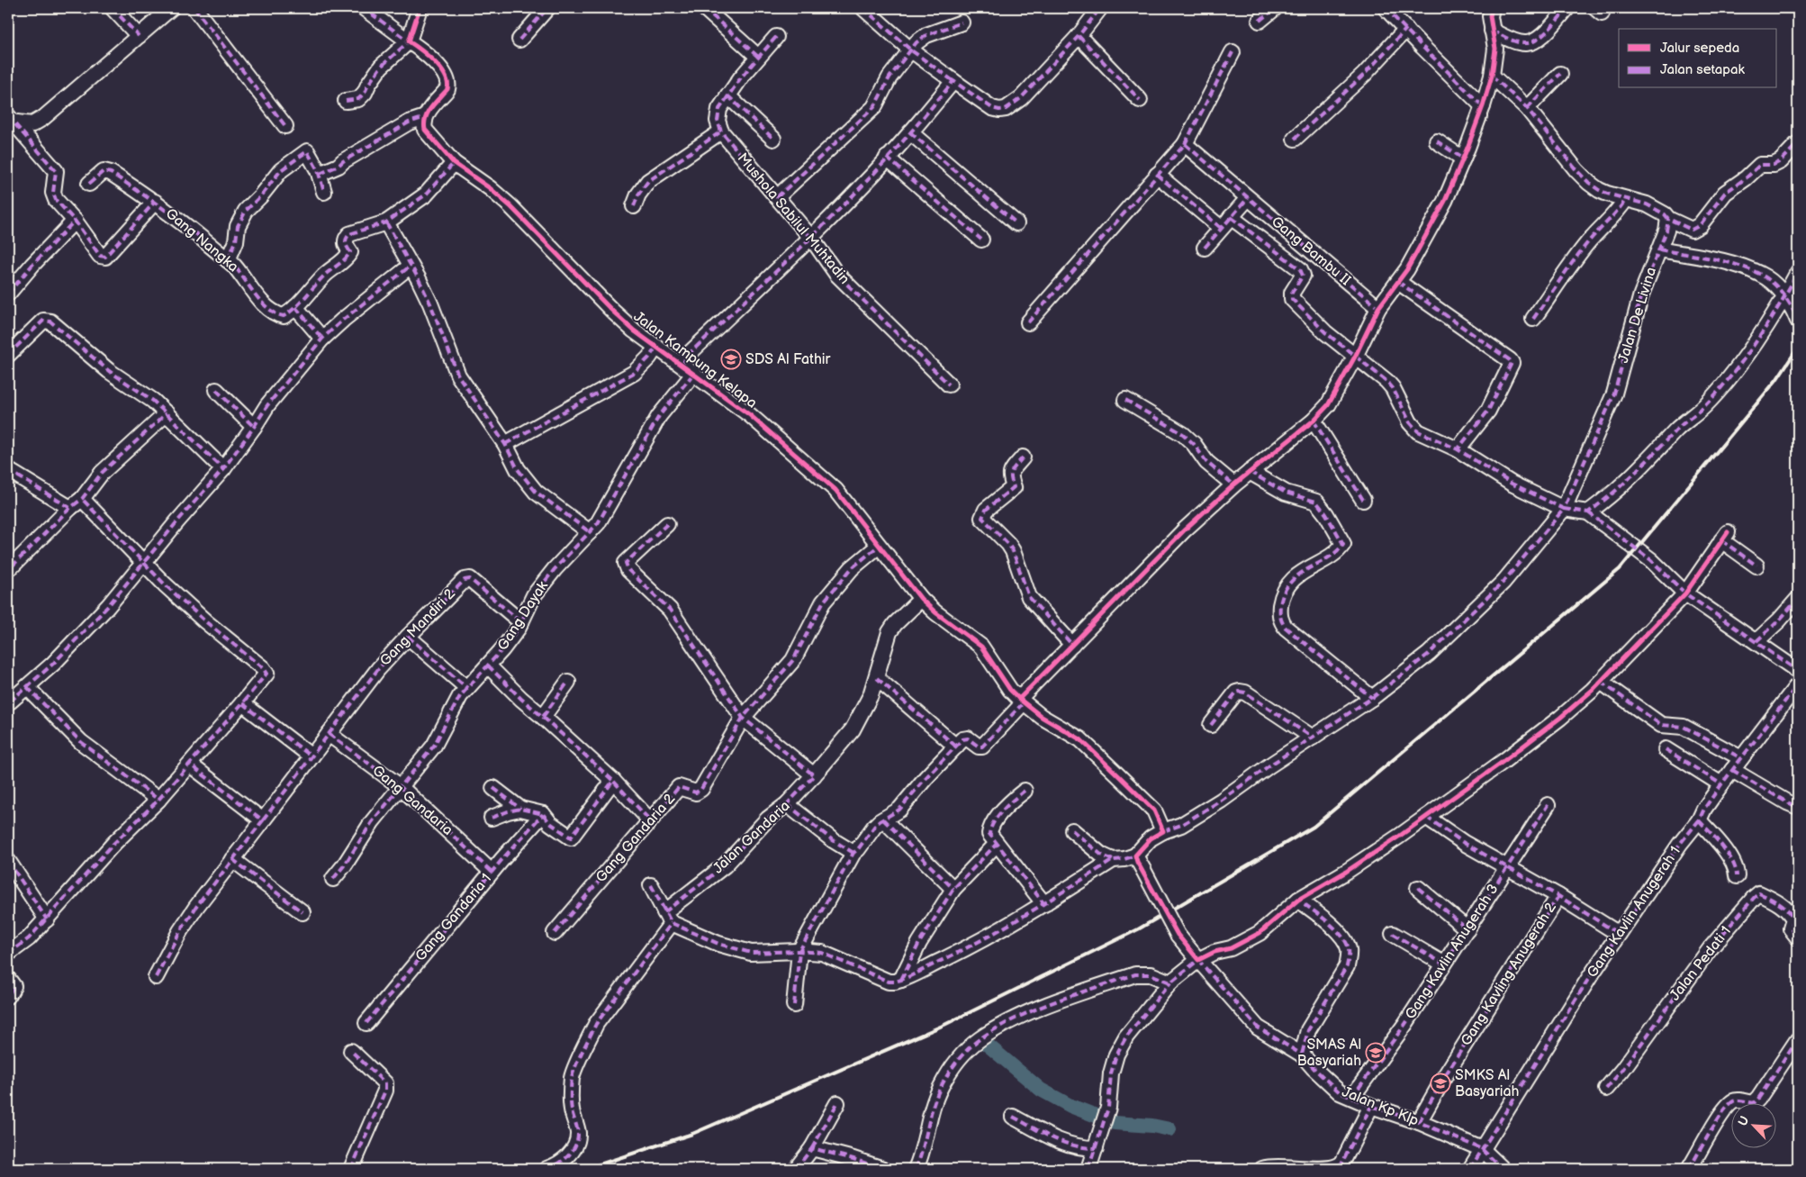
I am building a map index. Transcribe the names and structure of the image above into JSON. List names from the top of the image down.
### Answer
{
  "streets": {
    "street": [
      "Mushola Sabilul Muhtadin",
      "Gang Nangka",
      "Gang Bambu II",
      "Jalan De Livina",
      "Jalan Kampung Kelapa",
      "Gang Dayak",
      "Gang Mandiri 2",
      "Gang Gandaria",
      "Jalan Gandaria",
      "Gang Gandaria 2",
      "Gang Kavlin Anugerah 1",
      "Gang Gandaria 1",
      "Gang Kavlin Anugerah 3",
      "Jalan Pedati 1",
      "Gang Kavling Anugerah 2",
      "Jalan Kp Klp"
    ]
  },
  "crossings": [
    ["Mushola Sabilul Muhtadin", "Gang Dayak"],
    ["Gang Nangka", "Jalan Kampung Kelapa"],
    ["Jalan De Livina", "Jalan Kampung Kelapa"],
    ["Jalan Kampung Kelapa", "Gang Dayak"],
    ["Jalan Kampung Kelapa", "Gang Gandaria 2"],
    ["Gang Dayak", "Gang Mandiri 2"],
    ["Gang Dayak", "Gang Gandaria"],
    ["Gang Mandiri 2", "Gang Gandaria"],
    ["Gang Gandaria", "Gang Gandaria 1"],
    ["Gang Kavlin Anugerah 1", "Jalan Kp Klp"],
    ["Gang Kavlin Anugerah 3", "Jalan Kp Klp"],
    ["Gang Kavling Anugerah 2", "Jalan Kp Klp"]
  ],
  "places": {
    "school or university": ["SDS Al Fathir", "SMAS Al Basyariah", "SMKS Al Basyariah"]
  },
  "legend": ["Jalur sepeda", "Jalan setapak"],
  "north": "top left"
}
